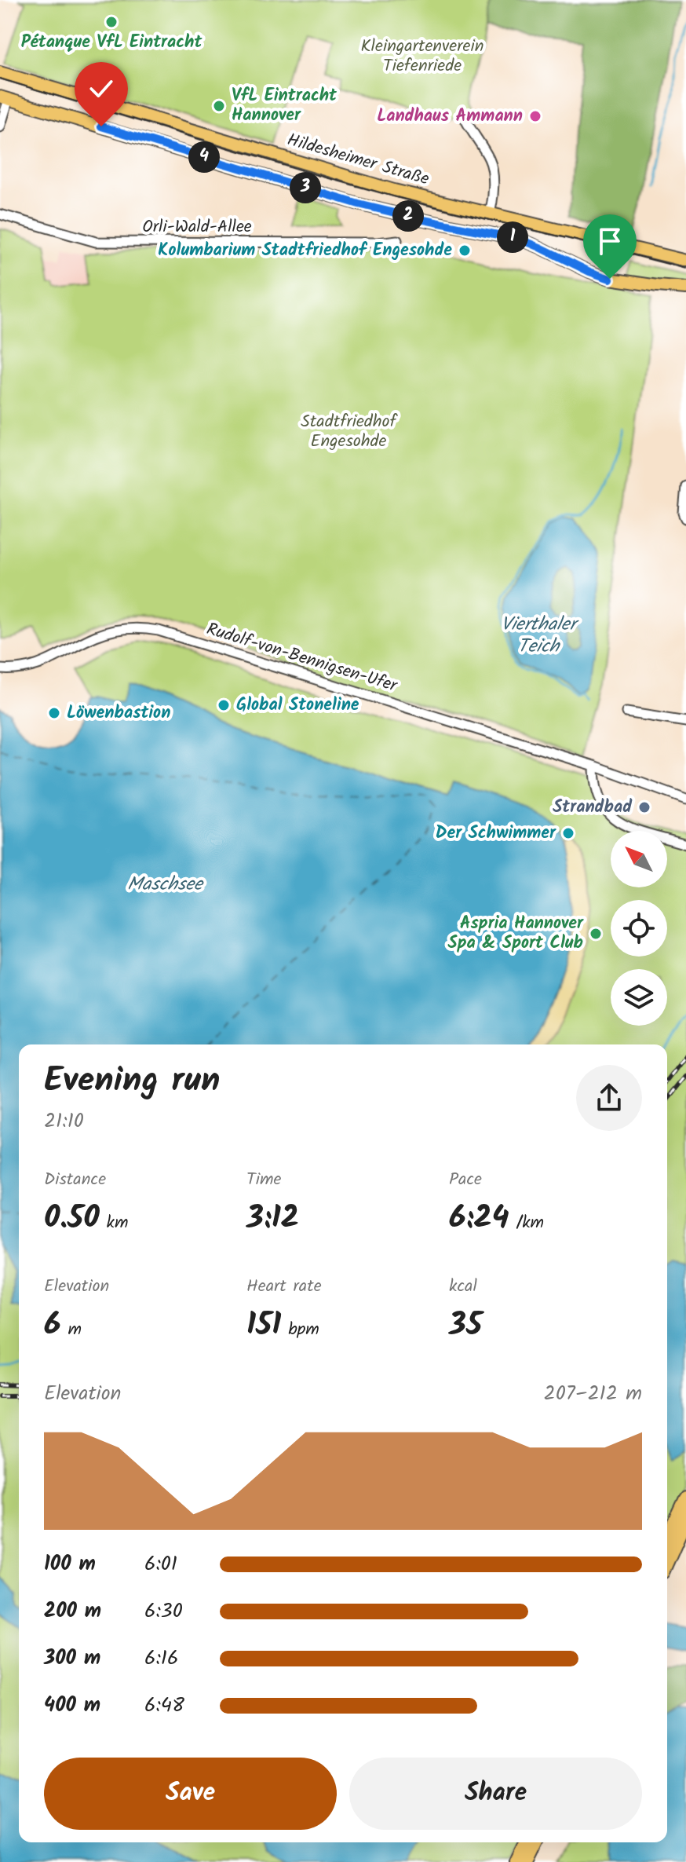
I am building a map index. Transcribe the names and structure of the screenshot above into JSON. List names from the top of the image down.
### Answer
{
  "streets": {
    "main road": ["Hildesheimer Straße"],
    "street": ["Orli-Wald-Allee", "Rudolf-von-Bennigsen-Ufer"]
  },
  "water": ["Vierthaler Teich", "Maschsee"],
  "parks": ["Kleingartenverein Tiefenriede", "Stadtfriedhof Engesohde"],
  "places": [
    "Pétanque VfL Eintracht",
    "VfL Eintracht Hannover",
    "Landhaus Ammann",
    "Kolumbarium Stadtfriedhof Engesohde",
    "Global Stoneline",
    "Löwenbastion",
    "Strandbad",
    "Der Schwimmer",
    "Aspria Hannover Spa & Sport Club"
  ],
  "north": "top left",
  "page": {
    "pins": [
      "4",
      "3",
      "2",
      "1"
    ],
    "heading": ["Evening run", "21:10"],
    "stats": [
      ["Distance", "0.50 km"],
      ["Time", "3:12"],
      ["Pace", "6:24 /km"],
      ["Elevation", "6 m"],
      ["Heart rate", "151 bpm"],
      ["kcal", "35"]
    ],
    "chart": ["Elevation", "207–212 m"],
    "list": [
      {
        "name": "100 m",
        "note": "6:01"
      },
      {
        "name": "200 m",
        "note": "6:30"
      },
      {
        "name": "300 m",
        "note": "6:16"
      },
      {
        "name": "400 m",
        "note": "6:48"
      }
    ],
    "buttons": ["Save", "Share"]
  }
}
